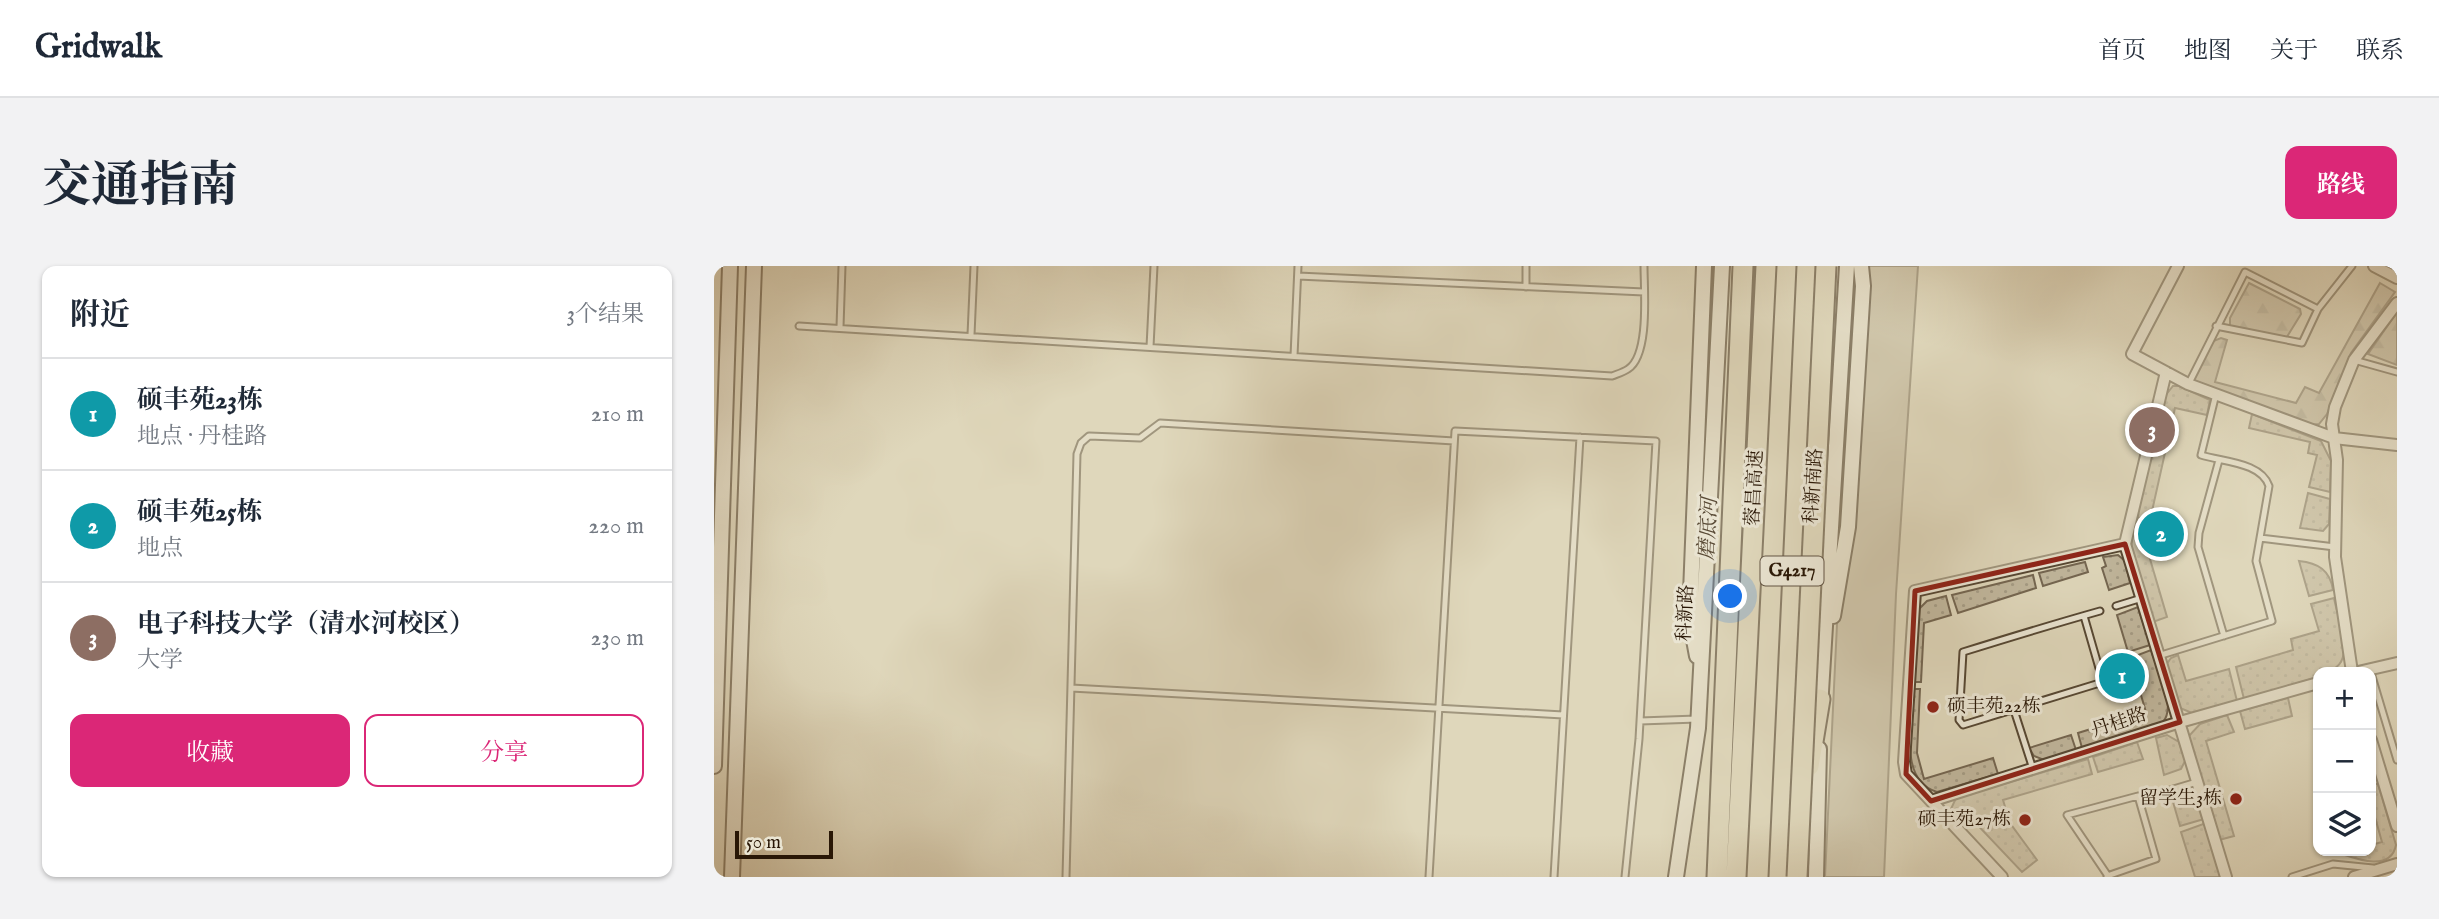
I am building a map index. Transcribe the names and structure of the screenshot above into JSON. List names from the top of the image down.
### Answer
{
  "streets": {
    "highway": ["蓉昌高速", "G4217"],
    "main road": ["科新南路", "科新路"],
    "street": ["丹桂路"]
  },
  "water": ["磨底河"],
  "places": ["硕丰苑22栋", "留学生3栋", "硕丰苑27栋"],
  "scale_bar": "50 m",
  "page": {
    "header": "Gridwalk",
    "nav": [
      "首页",
      "地图",
      "关于",
      "联系"
    ],
    "title": "交通指南",
    "buttons": [
      "路线",
      ["收藏", "分享"]
    ],
    "heading": ["附近", "3个结果"],
    "list": [
      {
        "mark": "1",
        "name": "硕丰苑23栋",
        "note": "地点 · 丹桂路",
        "value": "210 m"
      },
      {
        "mark": "2",
        "name": "硕丰苑25栋",
        "note": "地点",
        "value": "220 m"
      },
      {
        "mark": "3",
        "name": "电子科技大学（清水河校区）",
        "note": "大学",
        "value": "230 m"
      }
    ],
    "pins": ["3", "2", "1"],
    "map_buttons": ["+", "−"],
    "scale": "50 m"
  }
}
